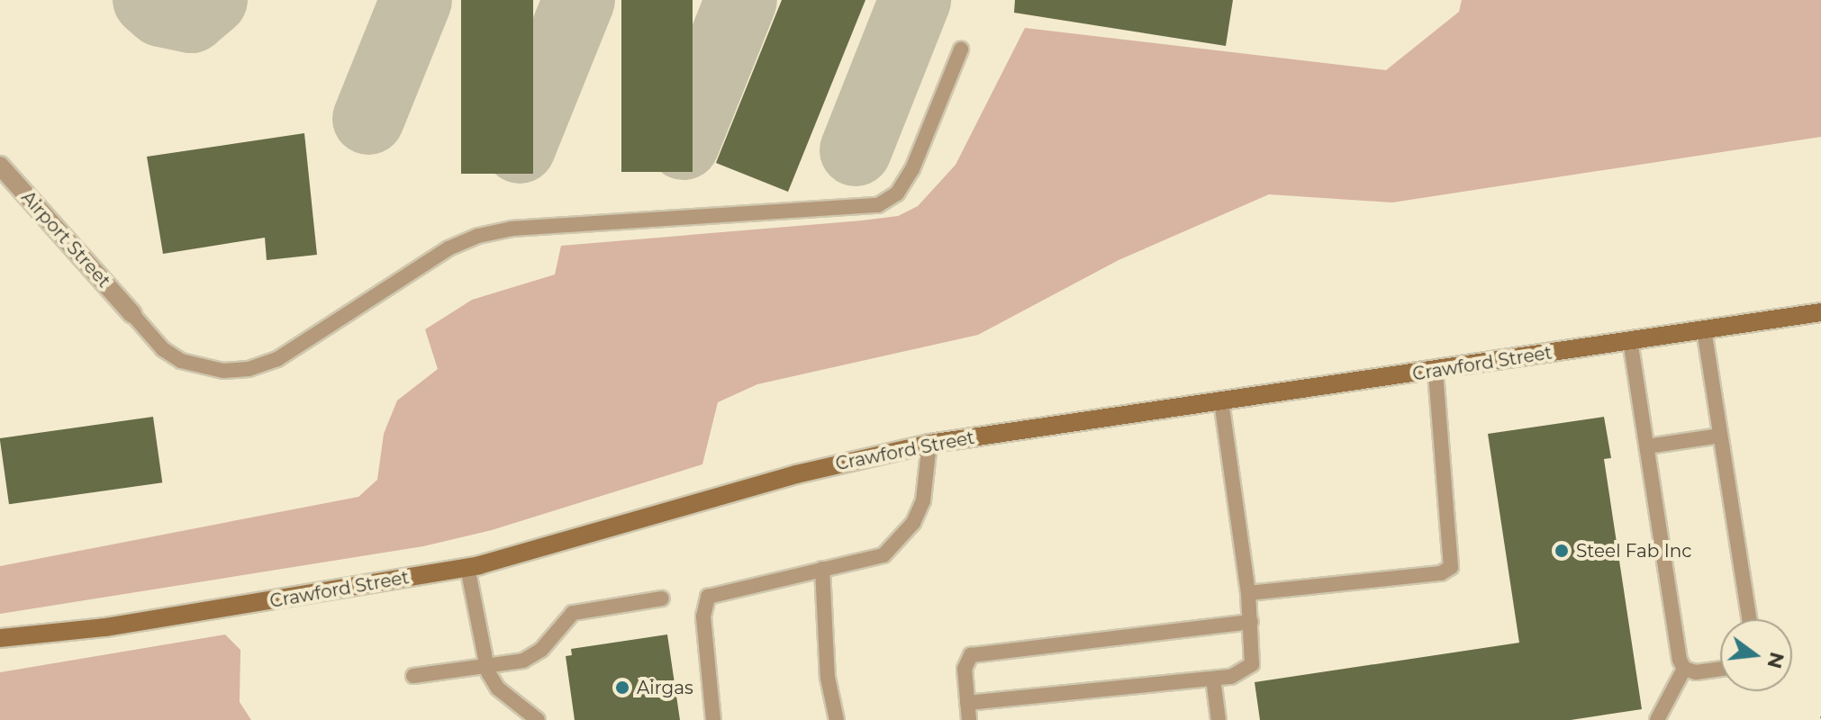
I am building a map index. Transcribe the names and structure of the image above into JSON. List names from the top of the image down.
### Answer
{
  "streets": {
    "main road": ["Crawford Street"],
    "street": ["Airport Street"]
  },
  "places": ["Steel Fab Inc", "Airgas"],
  "north": "right"
}
